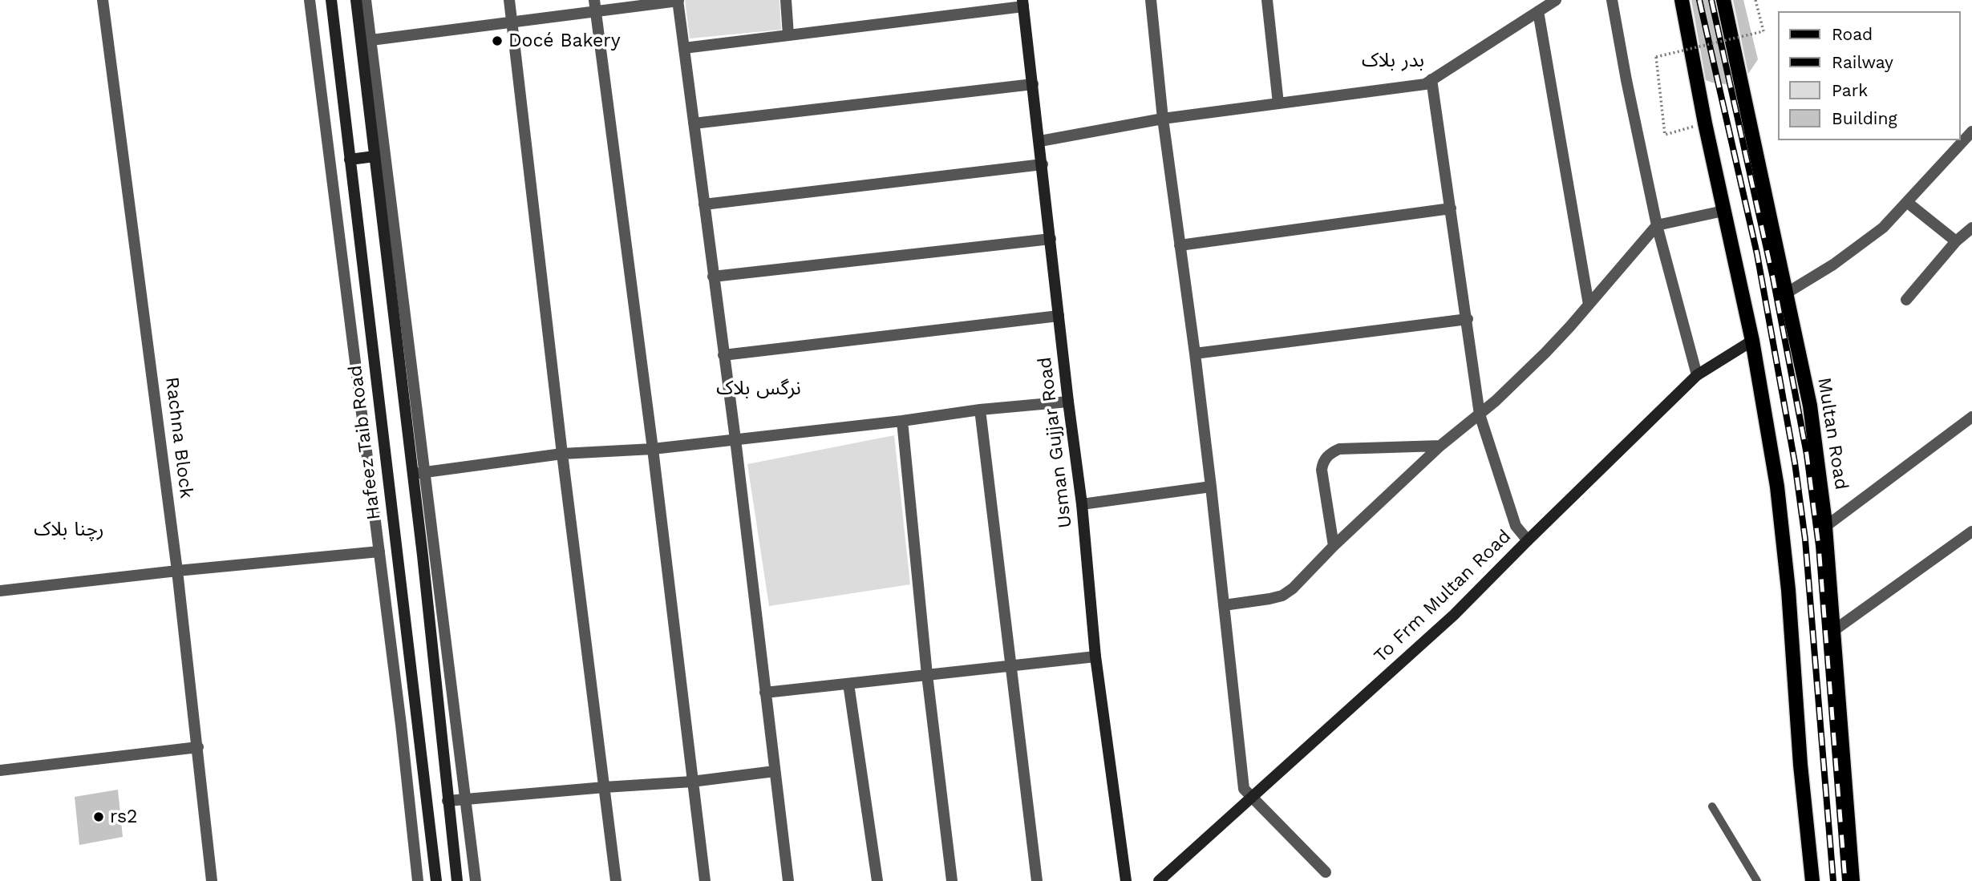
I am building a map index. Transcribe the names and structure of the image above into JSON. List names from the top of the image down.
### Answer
{
  "streets": {
    "main road": ["Multan Road"],
    "street": [
      "Rachna Block",
      "Hafeez Taib Road",
      "Usman Gujjar Road",
      "To Frm Multan Road"
    ]
  },
  "districts": ["بدر بلاک", "نرگس بلاک", "رچنا بلاک"],
  "places": ["Docé Bakery", "rs2"],
  "legend": [
    "Road",
    "Railway",
    "Park",
    "Building"
  ]
}
